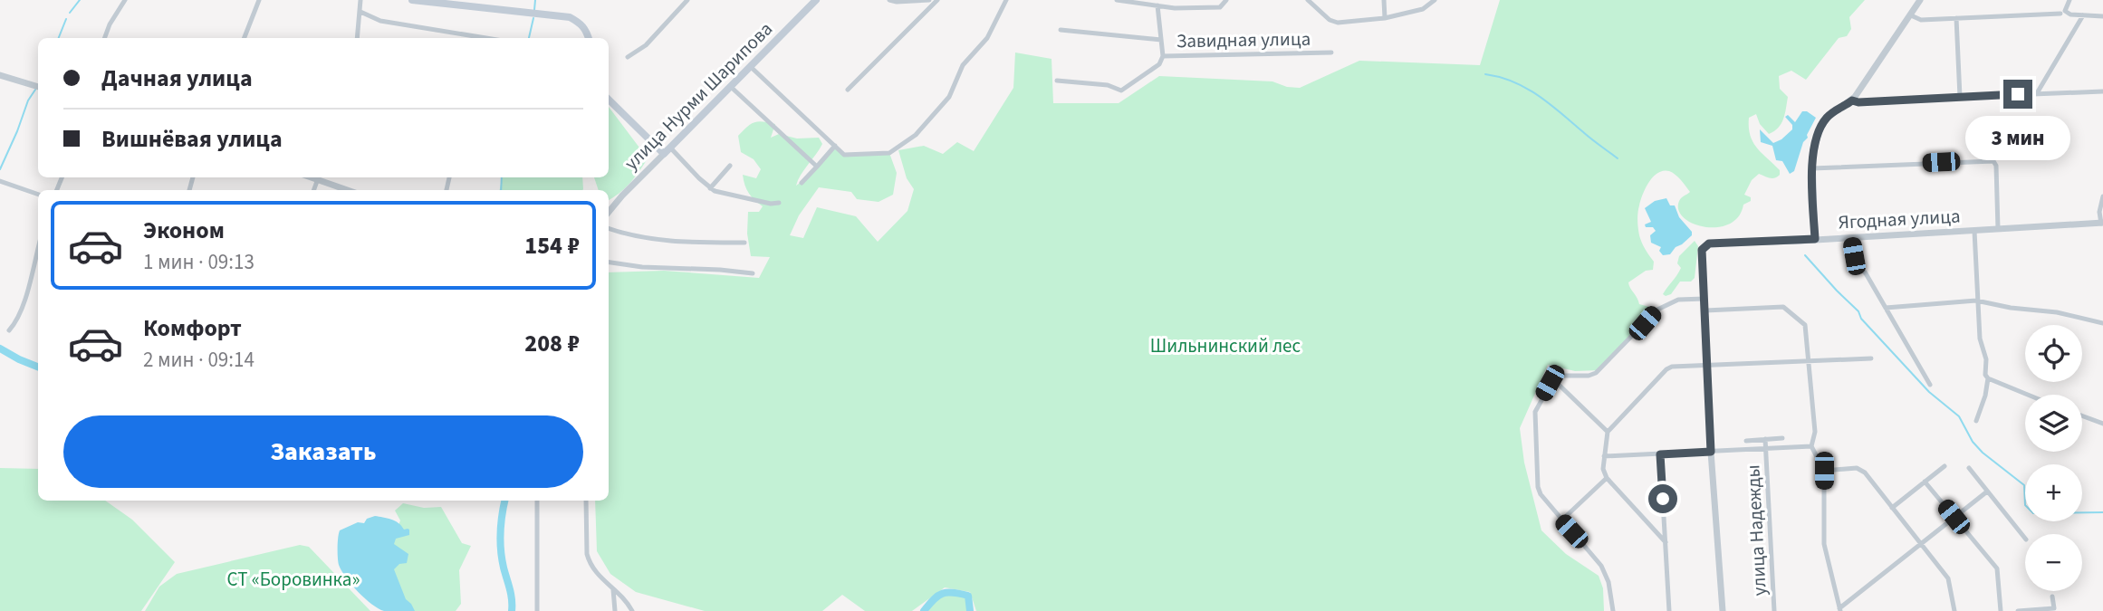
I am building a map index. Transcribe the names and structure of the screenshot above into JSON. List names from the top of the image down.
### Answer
{
  "streets": {
    "main road": ["улица Нурми Шарипова"],
    "street": ["Завидная улица", "Ягодная улица", "улица Надежды"]
  },
  "parks": ["Шильнинский лес", "СТ «Боровинка»"],
  "page": {
    "banner": ["Дачная улица", "Вишнёвая улица"],
    "bubble": "3 мин",
    "list": [
      {
        "name": "Эконом",
        "note": "1 мин · 09:13",
        "value": "154 ₽"
      },
      {
        "name": "Комфорт",
        "note": "2 мин · 09:14",
        "value": "208 ₽"
      }
    ],
    "map_buttons": ["+", "−"],
    "buttons": "Заказать"
  }
}
